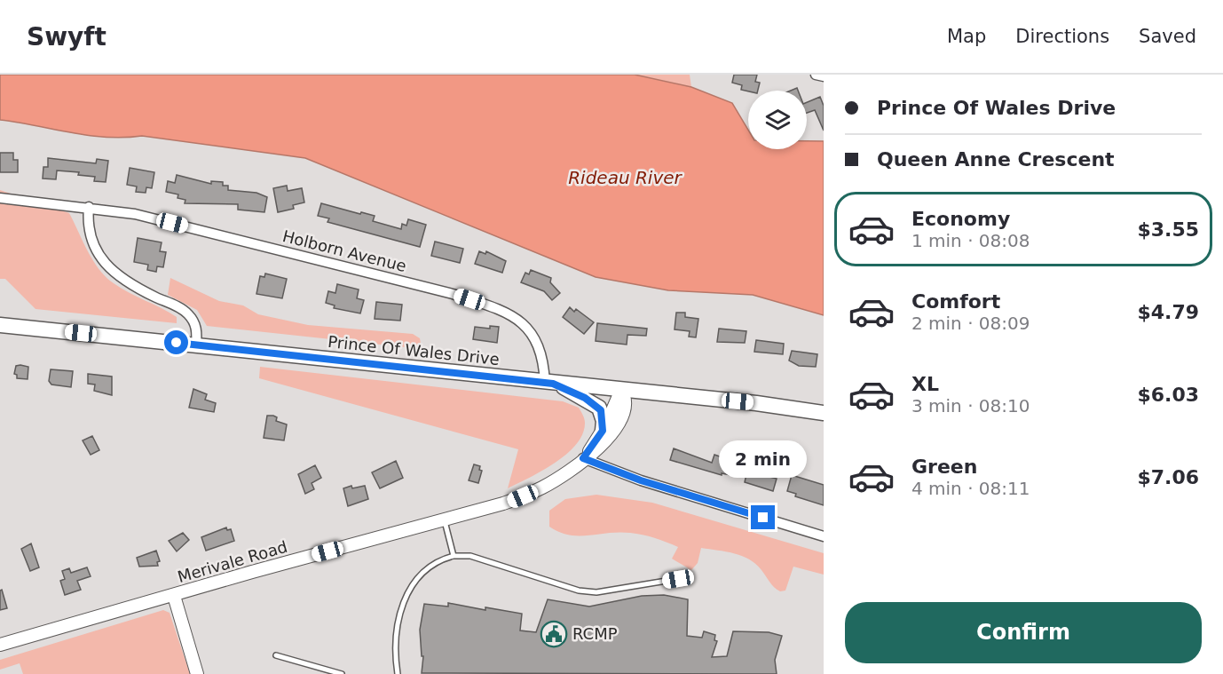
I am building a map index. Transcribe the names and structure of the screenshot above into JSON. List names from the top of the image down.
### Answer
{
  "streets": {
    "main road": ["Prince Of Wales Drive", "Merivale Road"],
    "street": ["Holborn Avenue"]
  },
  "crossings": [
    ["Holborn Avenue", "Prince Of Wales Drive"],
    ["Prince Of Wales Drive", "Merivale Road"]
  ],
  "water": ["Rideau River"],
  "places": {
    "public building": ["RCMP"]
  },
  "page": {
    "header": "Swyft",
    "nav": ["Map", "Directions", "Saved"],
    "banner": ["Prince Of Wales Drive", "Queen Anne Crescent"],
    "list": [
      {
        "name": "Economy",
        "note": "1 min · 08:08",
        "value": "$3.55"
      },
      {
        "name": "Comfort",
        "note": "2 min · 08:09",
        "value": "$4.79"
      },
      {
        "name": "XL",
        "note": "3 min · 08:10",
        "value": "$6.03"
      },
      {
        "name": "Green",
        "note": "4 min · 08:11",
        "value": "$7.06"
      }
    ],
    "bubble": "2 min",
    "buttons": "Confirm"
  }
}
